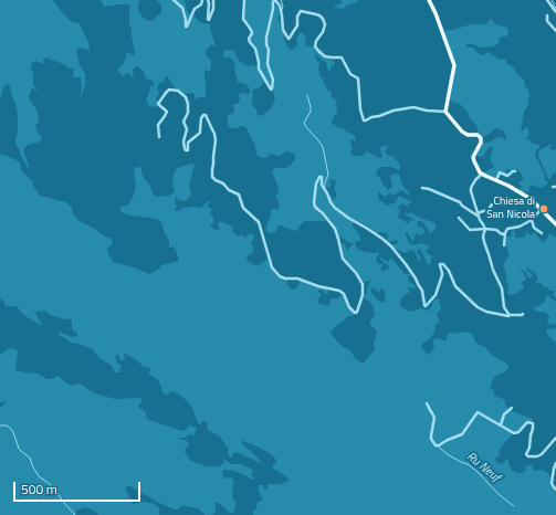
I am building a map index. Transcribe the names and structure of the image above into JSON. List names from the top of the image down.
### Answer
{
  "water": ["Ru Neuf"],
  "places": ["Chiesa di San Nicola"],
  "scale_bar": "500 m"
}
